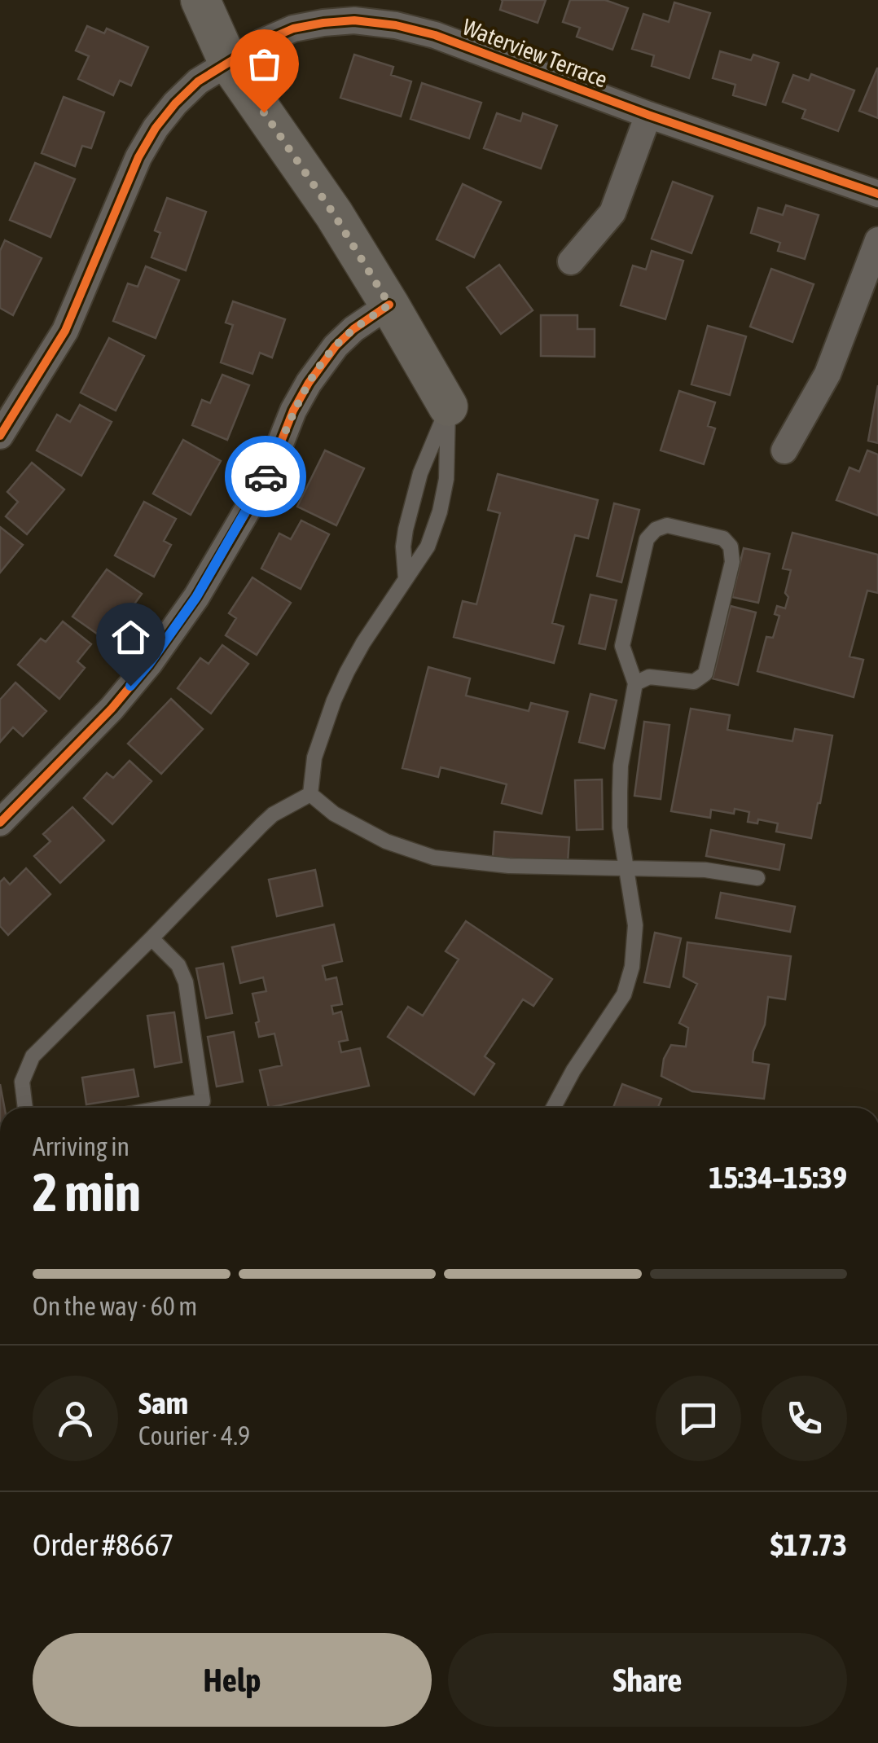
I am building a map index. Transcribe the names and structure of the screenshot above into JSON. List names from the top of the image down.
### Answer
{
  "streets": {
    "street": ["Waterview Terrace"]
  },
  "page": {
    "heading": ["2 min", "Arriving in", "15:34–15:39"],
    "panel": [
      "Sam",
      "Courier · 4.9",
      "Order #8667",
      "$17.73"
    ],
    "bar": "On the way · 60 m",
    "buttons": ["Help", "Share"]
  }
}
